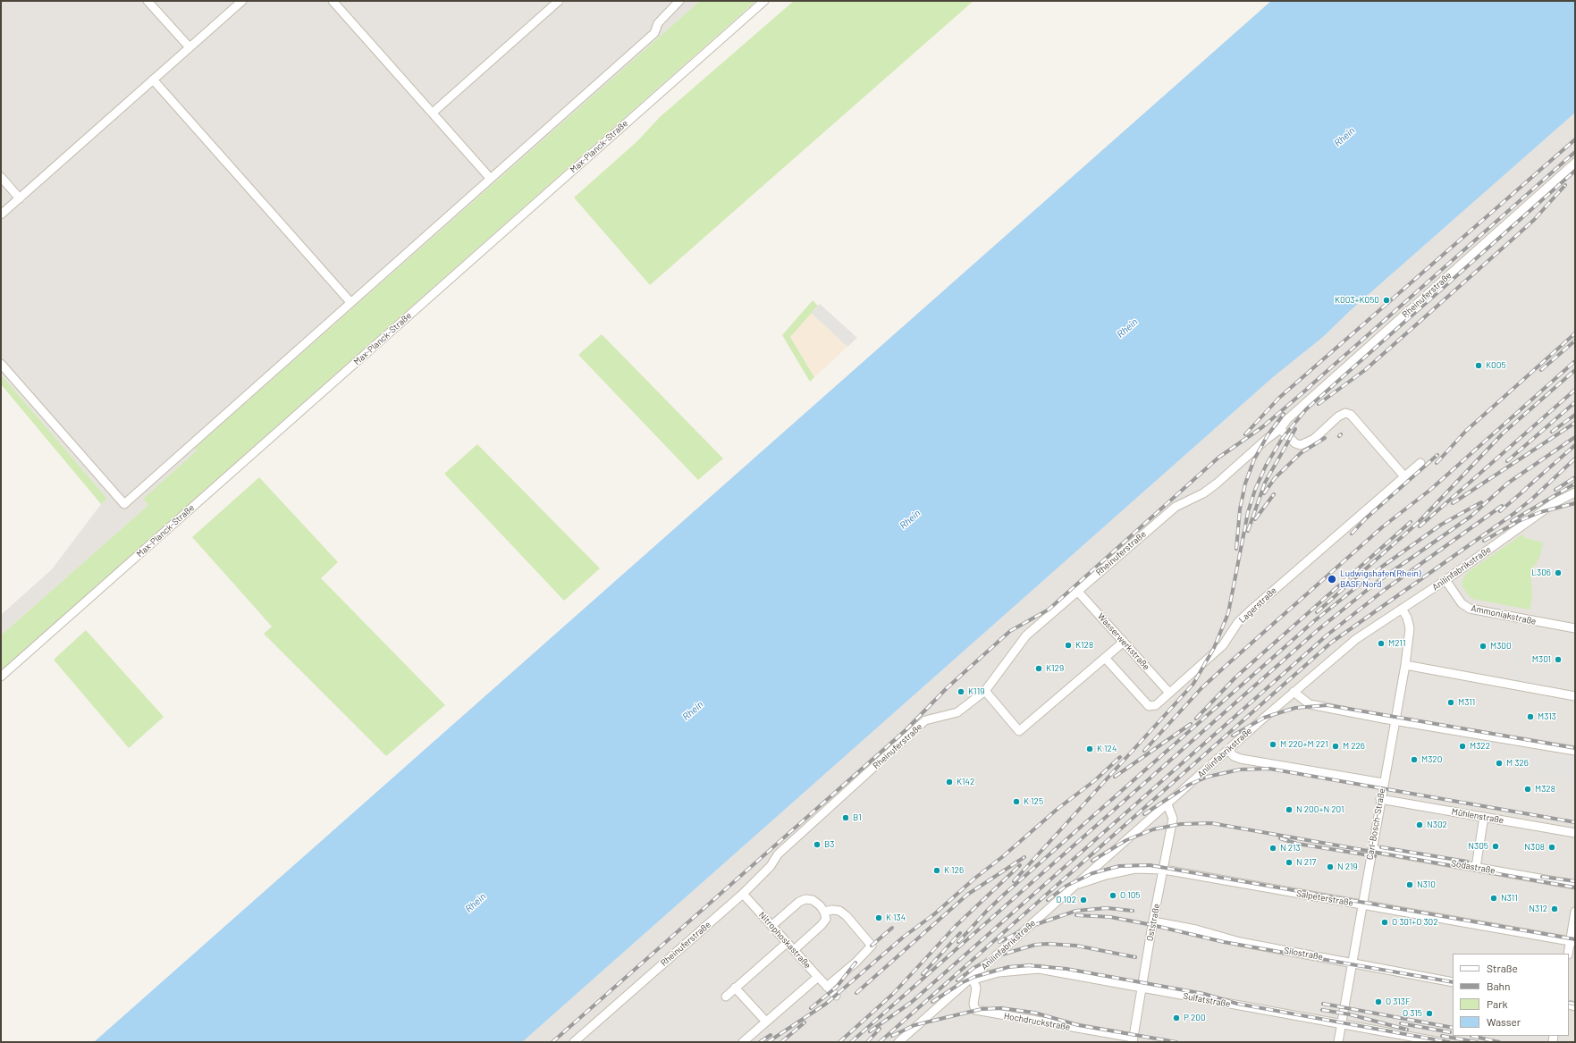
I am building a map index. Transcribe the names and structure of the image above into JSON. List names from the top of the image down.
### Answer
{
  "streets": {
    "street": [
      "Max-Planck-Straße",
      "Rheinuferstraße",
      "Anilinfabrikstraße",
      "Lagerstraße",
      "Ammoniakstraße",
      "Wasserwerkstraße",
      "Mühlenstraße",
      "Carl-Bosch-Straße",
      "Sodastraße",
      "Salpeterstraße",
      "Oststraße",
      "Nitrophoskastraße",
      "Silostraße",
      "Sulfatstraße",
      "Hochdruckstraße"
    ]
  },
  "crossings": [
    ["Rheinuferstraße", "Wasserwerkstraße"],
    ["Rheinuferstraße", "Nitrophoskastraße"],
    ["Anilinfabrikstraße", "Ammoniakstraße"],
    ["Anilinfabrikstraße", "Carl-Bosch-Straße"],
    ["Anilinfabrikstraße", "Salpeterstraße"],
    ["Anilinfabrikstraße", "Oststraße"],
    ["Anilinfabrikstraße", "Sulfatstraße"],
    ["Anilinfabrikstraße", "Hochdruckstraße"],
    ["Lagerstraße", "Wasserwerkstraße"],
    ["Mühlenstraße", "Carl-Bosch-Straße"],
    ["Carl-Bosch-Straße", "Sodastraße"],
    ["Carl-Bosch-Straße", "Salpeterstraße"],
    ["Carl-Bosch-Straße", "Silostraße"],
    ["Carl-Bosch-Straße", "Sulfatstraße"],
    ["Salpeterstraße", "Oststraße"],
    ["Oststraße", "Silostraße"],
    ["Oststraße", "Sulfatstraße"],
    ["Oststraße", "Hochdruckstraße"],
    ["Sulfatstraße", "Hochdruckstraße"]
  ],
  "water": ["Rhein"],
  "places": [
    "K003+K050",
    "K005",
    "L306",
    "Ludwigshafen(Rhein) BASF Nord",
    "M211",
    "K128",
    "M300",
    "M301",
    "K129",
    "K119",
    "M311",
    "M313",
    "M 220+M 221",
    "M 226",
    "M322",
    "K 124",
    "M320",
    "M 326",
    "K142",
    "M328",
    "K 125",
    "N 200+N 201",
    "B1",
    "N302",
    "B3",
    "N305",
    "N308",
    "N 213",
    "N 217",
    "N 219",
    "K 126",
    "N310",
    "O 105",
    "N311",
    "O 102",
    "N312",
    "K 134",
    "O 301+O 302",
    "O 313F",
    "O 315",
    "P 200"
  ],
  "legend": [
    "Straße",
    "Bahn",
    "Park",
    "Wasser"
  ]
}
